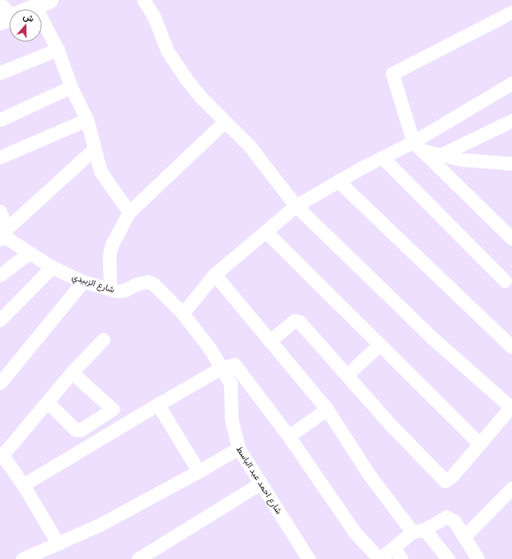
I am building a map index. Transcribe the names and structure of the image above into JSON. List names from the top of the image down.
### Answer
{
  "streets": {
    "street": ["شارع الزبيدي", "شارع احمد عبد الباسط"]
  },
  "crossings": [
    ["شارع الزبيدي", "شارع احمد عبد الباسط"]
  ],
  "north": "top"
}
